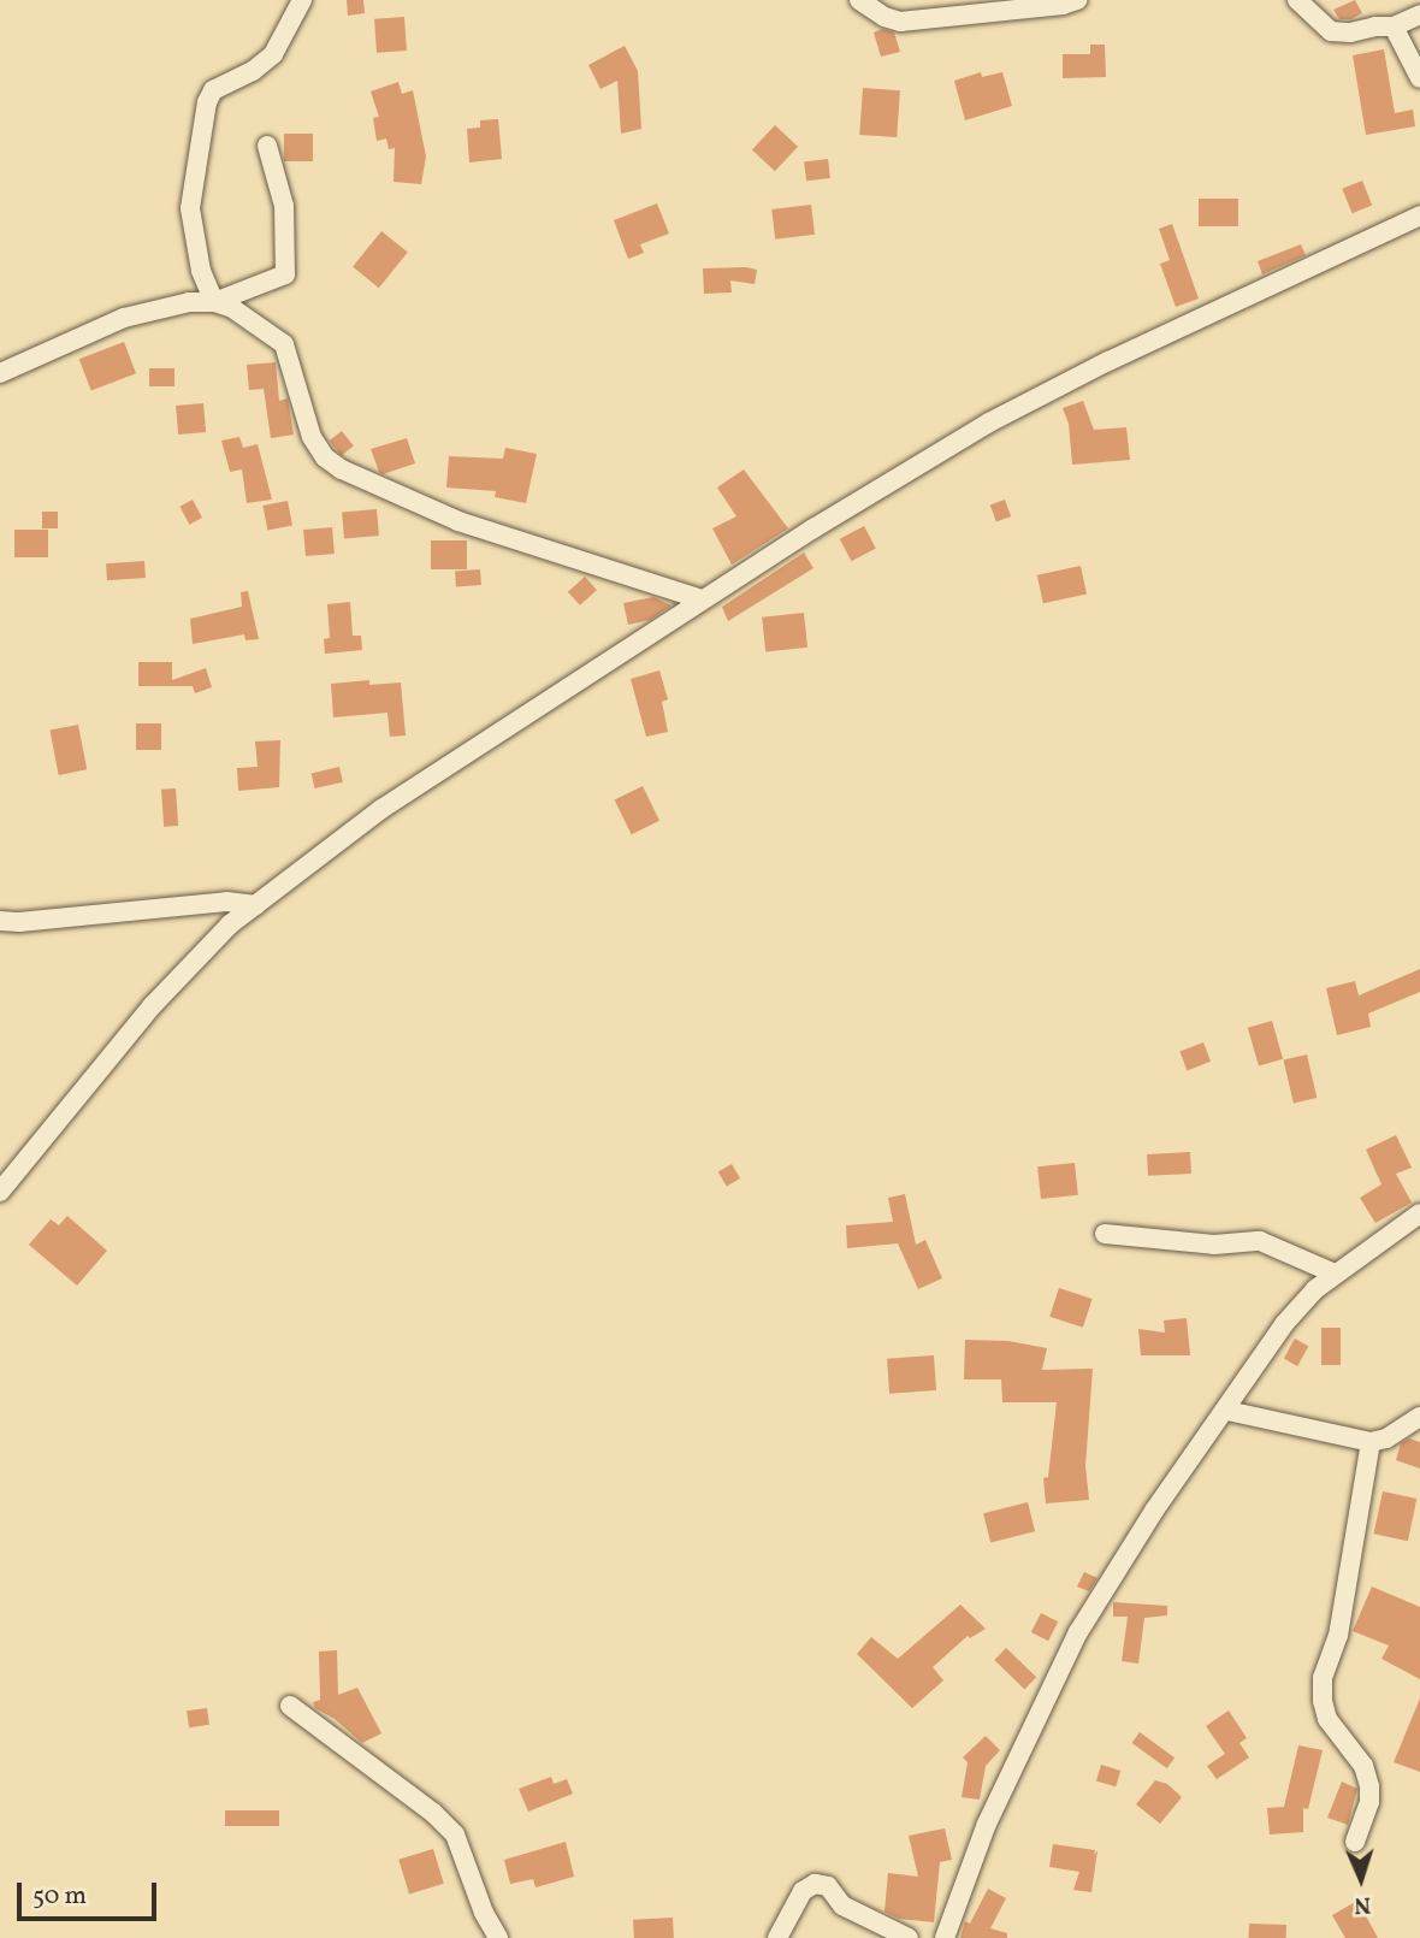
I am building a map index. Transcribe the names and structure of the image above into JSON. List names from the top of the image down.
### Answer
{
  "scale_bar": "50 m",
  "north": "bottom"
}
